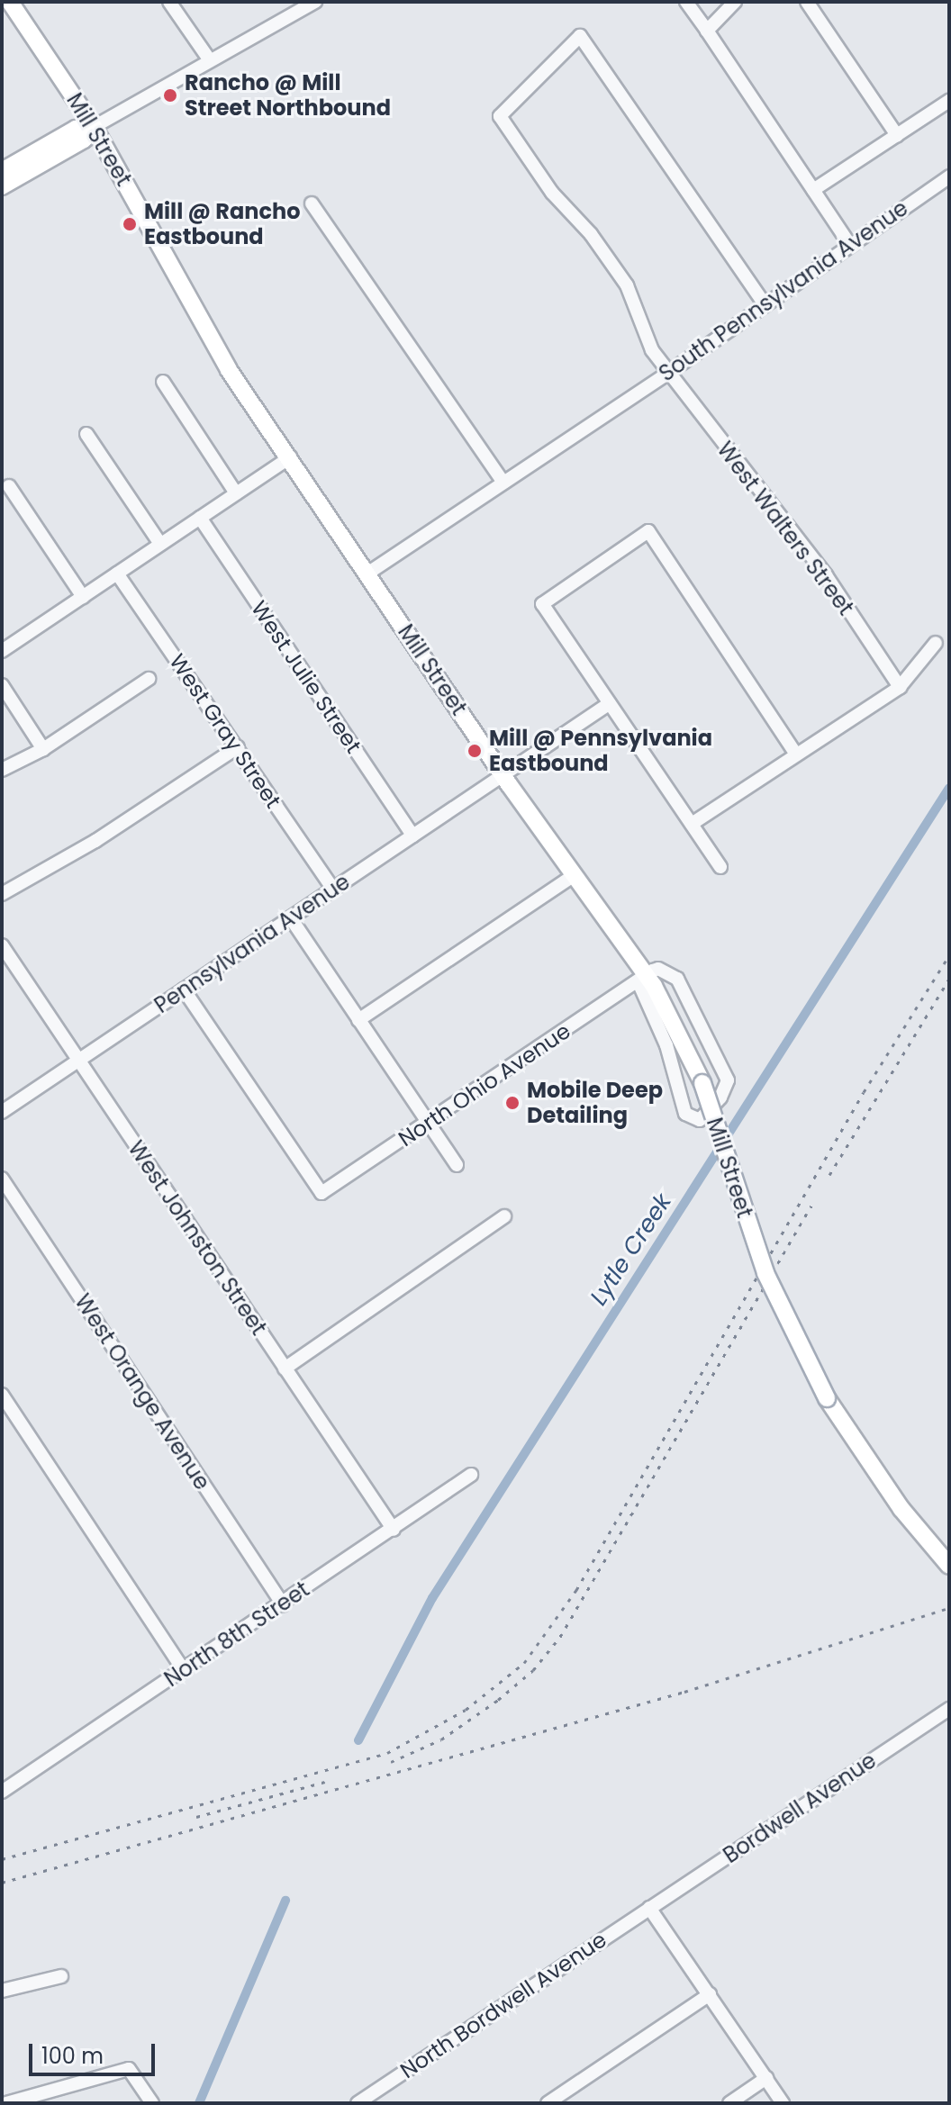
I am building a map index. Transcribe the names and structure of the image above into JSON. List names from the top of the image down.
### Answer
{
  "streets": {
    "main road": ["Mill Street"],
    "street": [
      "South Pennsylvania Avenue",
      "West Walters Street",
      "West Julie Street",
      "West Gray Street",
      "Pennsylvania Avenue",
      "North Ohio Avenue",
      "West Johnston Street",
      "West Orange Avenue",
      "North 8th Street",
      "Bordwell Avenue",
      "North Bordwell Avenue"
    ]
  },
  "crossings": [
    ["Mill Street", "South Pennsylvania Avenue"],
    ["Mill Street", "Pennsylvania Avenue"],
    ["Mill Street", "North Ohio Avenue"],
    ["South Pennsylvania Avenue", "West Walters Street"],
    ["West Julie Street", "Pennsylvania Avenue"],
    ["West Gray Street", "Pennsylvania Avenue"],
    ["Pennsylvania Avenue", "North Ohio Avenue"],
    ["Pennsylvania Avenue", "West Johnston Street"],
    ["West Johnston Street", "North 8th Street"],
    ["West Orange Avenue", "North 8th Street"],
    ["Bordwell Avenue", "North Bordwell Avenue"]
  ],
  "water": ["Lytle Creek"],
  "places": [
    "Rancho @ Mill Street Northbound",
    "Mill @ Rancho Eastbound",
    "Mill @ Pennsylvania Eastbound",
    "Mobile Deep Detailing"
  ],
  "scale_bar": "100 m"
}
